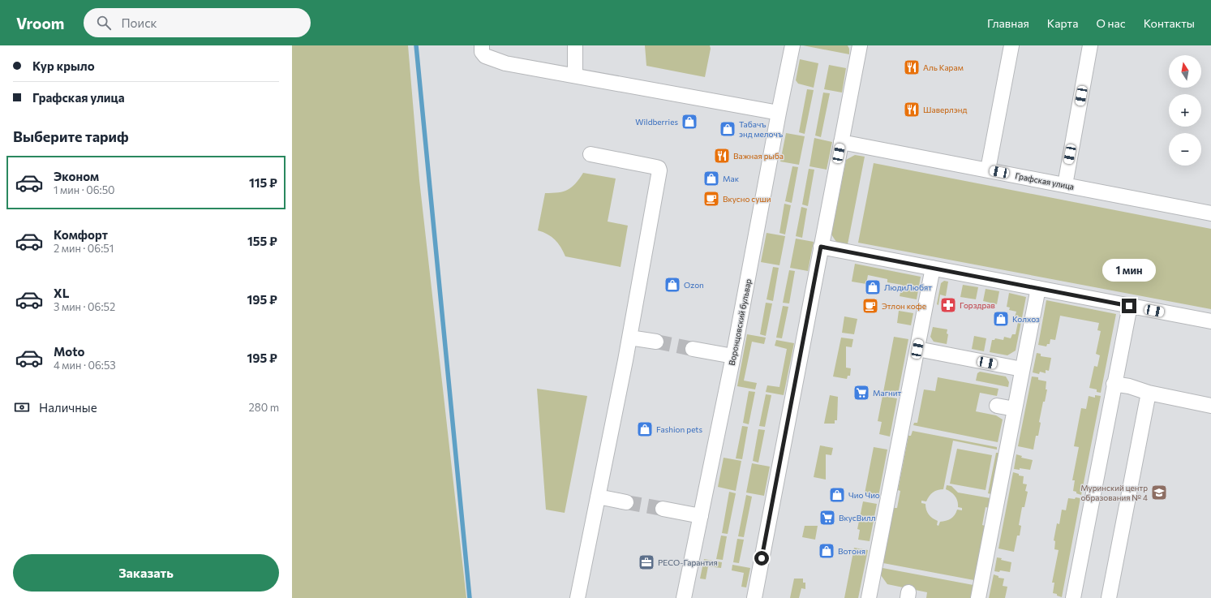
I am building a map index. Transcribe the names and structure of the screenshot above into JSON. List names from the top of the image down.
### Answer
{
  "streets": {
    "street": ["Графская улица", "Воронцовский бульвар"]
  },
  "places": {
    "restaurant": ["Аль Карам", "Шаверлэнд", "Важная рыба"],
    "shop": [
      "Wildberries",
      "Табачъ энд мелочъ",
      "Мак",
      "Ozon",
      "ЛюдиЛюбят",
      "Колхоз",
      "Fashion pets",
      "Чио Чио",
      "Вотоня"
    ],
    "cafe": ["Вкусно суши", "Этлон кофе"],
    "pharmacy": ["Горздрав"],
    "supermarket": ["Магнит", "ВкусВилл"],
    "school or university": ["Муринский центр образования № 4"],
    "office": ["РЕСО-Гарантия"]
  },
  "north": "top",
  "page": {
    "header": "Vroom",
    "search": "Поиск",
    "nav": [
      "Главная",
      "Карта",
      "О нас",
      "Контакты"
    ],
    "banner": ["Кур крыло", "Графская улица"],
    "map_buttons": ["+", "−"],
    "heading": "Выберите тариф",
    "list": [
      {
        "name": "Эконом",
        "note": "1 мин · 06:50",
        "value": "115 ₽"
      },
      {
        "name": "Комфорт",
        "note": "2 мин · 06:51",
        "value": "155 ₽"
      },
      {
        "name": "XL",
        "note": "3 мин · 06:52",
        "value": "195 ₽"
      },
      {
        "name": "Moto",
        "note": "4 мин · 06:53",
        "value": "195 ₽"
      }
    ],
    "bubble": "1 мин",
    "pay": ["Наличные", "280 m"],
    "buttons": "Заказать"
  }
}
